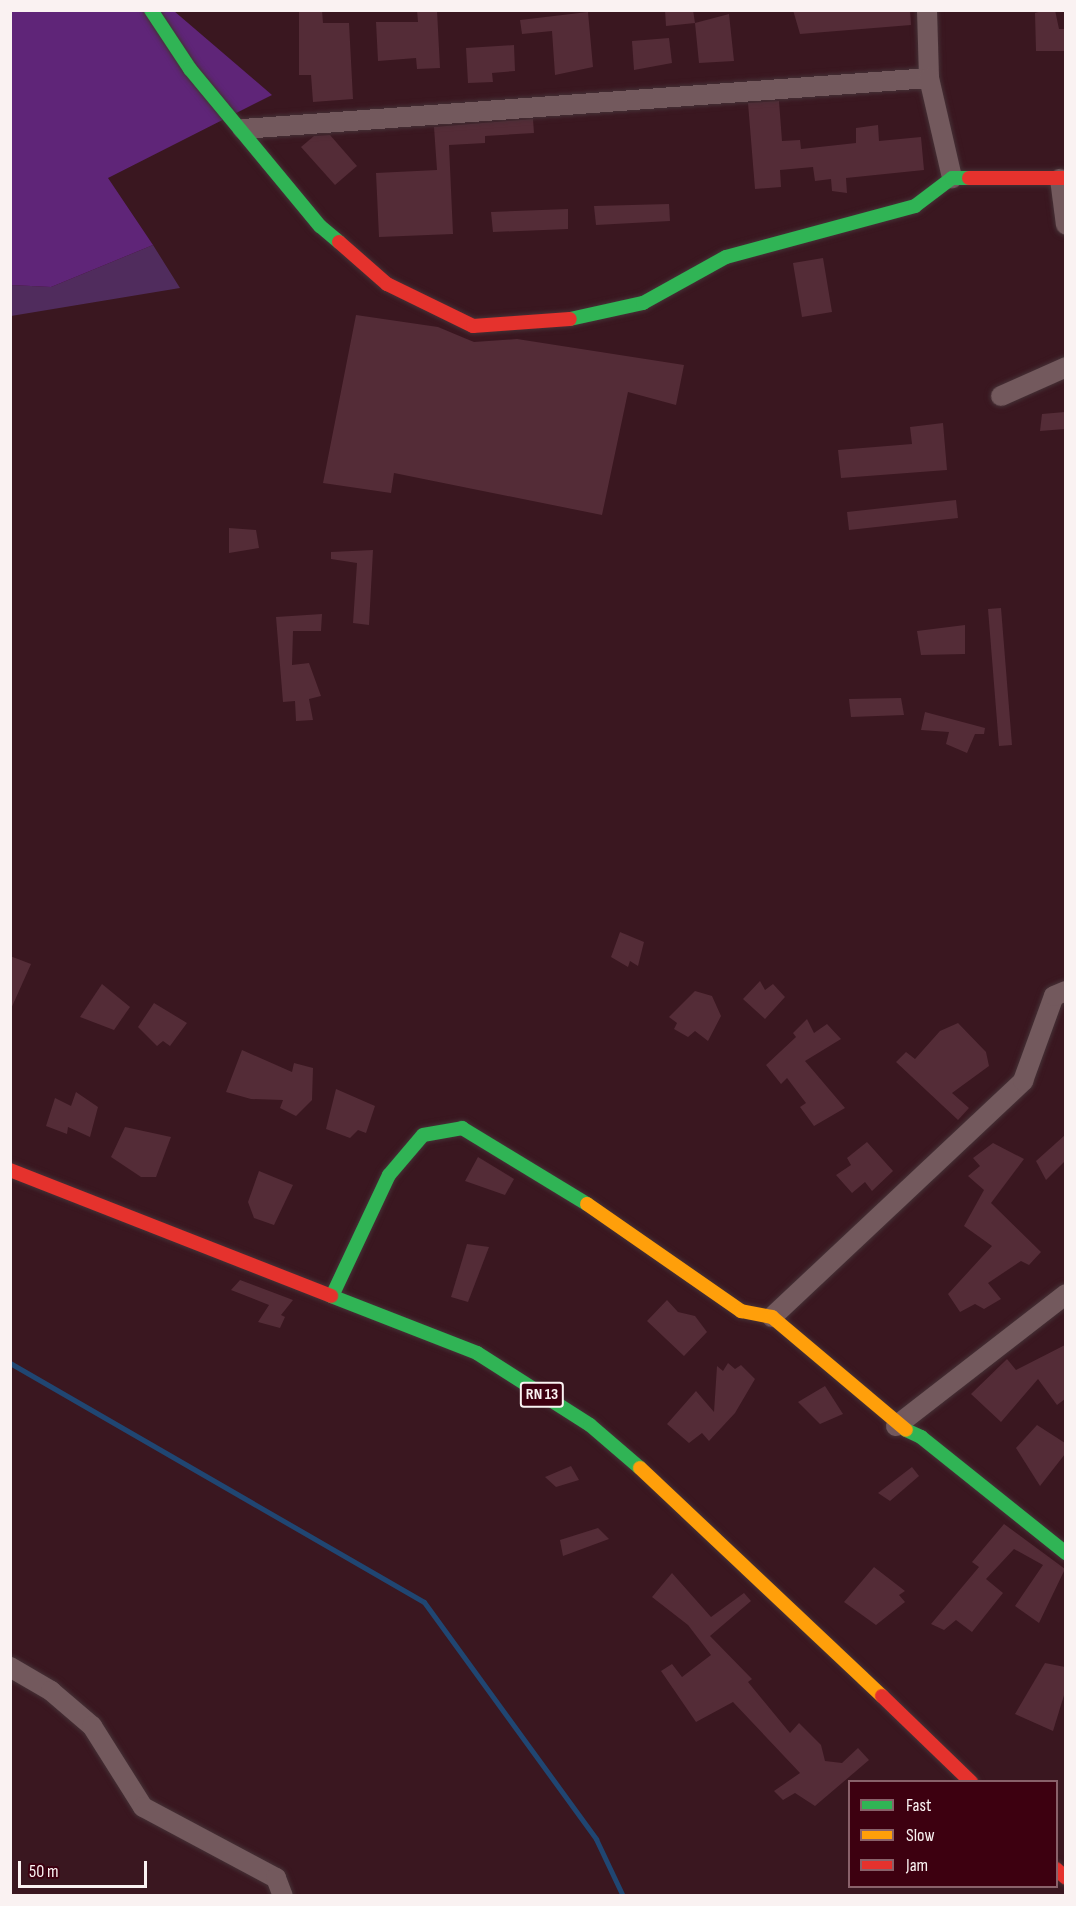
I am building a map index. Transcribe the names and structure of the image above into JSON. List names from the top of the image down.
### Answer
{
  "streets": {
    "street": ["RN 13"]
  },
  "legend": ["Fast", "Slow", "Jam"],
  "scale_bar": "50 m"
}
